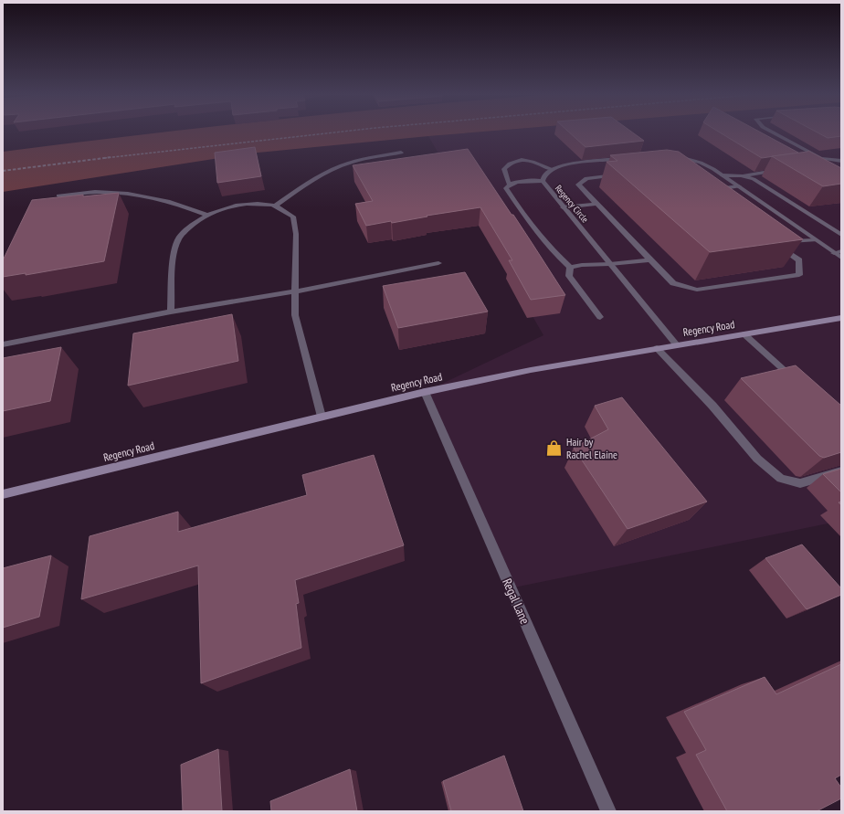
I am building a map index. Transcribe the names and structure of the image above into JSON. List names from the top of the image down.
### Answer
{
  "streets": {
    "street": ["Regency Circle", "Regency Road", "Regal Lane"]
  },
  "crossings": [
    ["Regency Circle", "Regency Road"],
    ["Regency Road", "Regal Lane"]
  ],
  "places": {
    "shop": ["Hair by Rachel Elaine"]
  }
}
